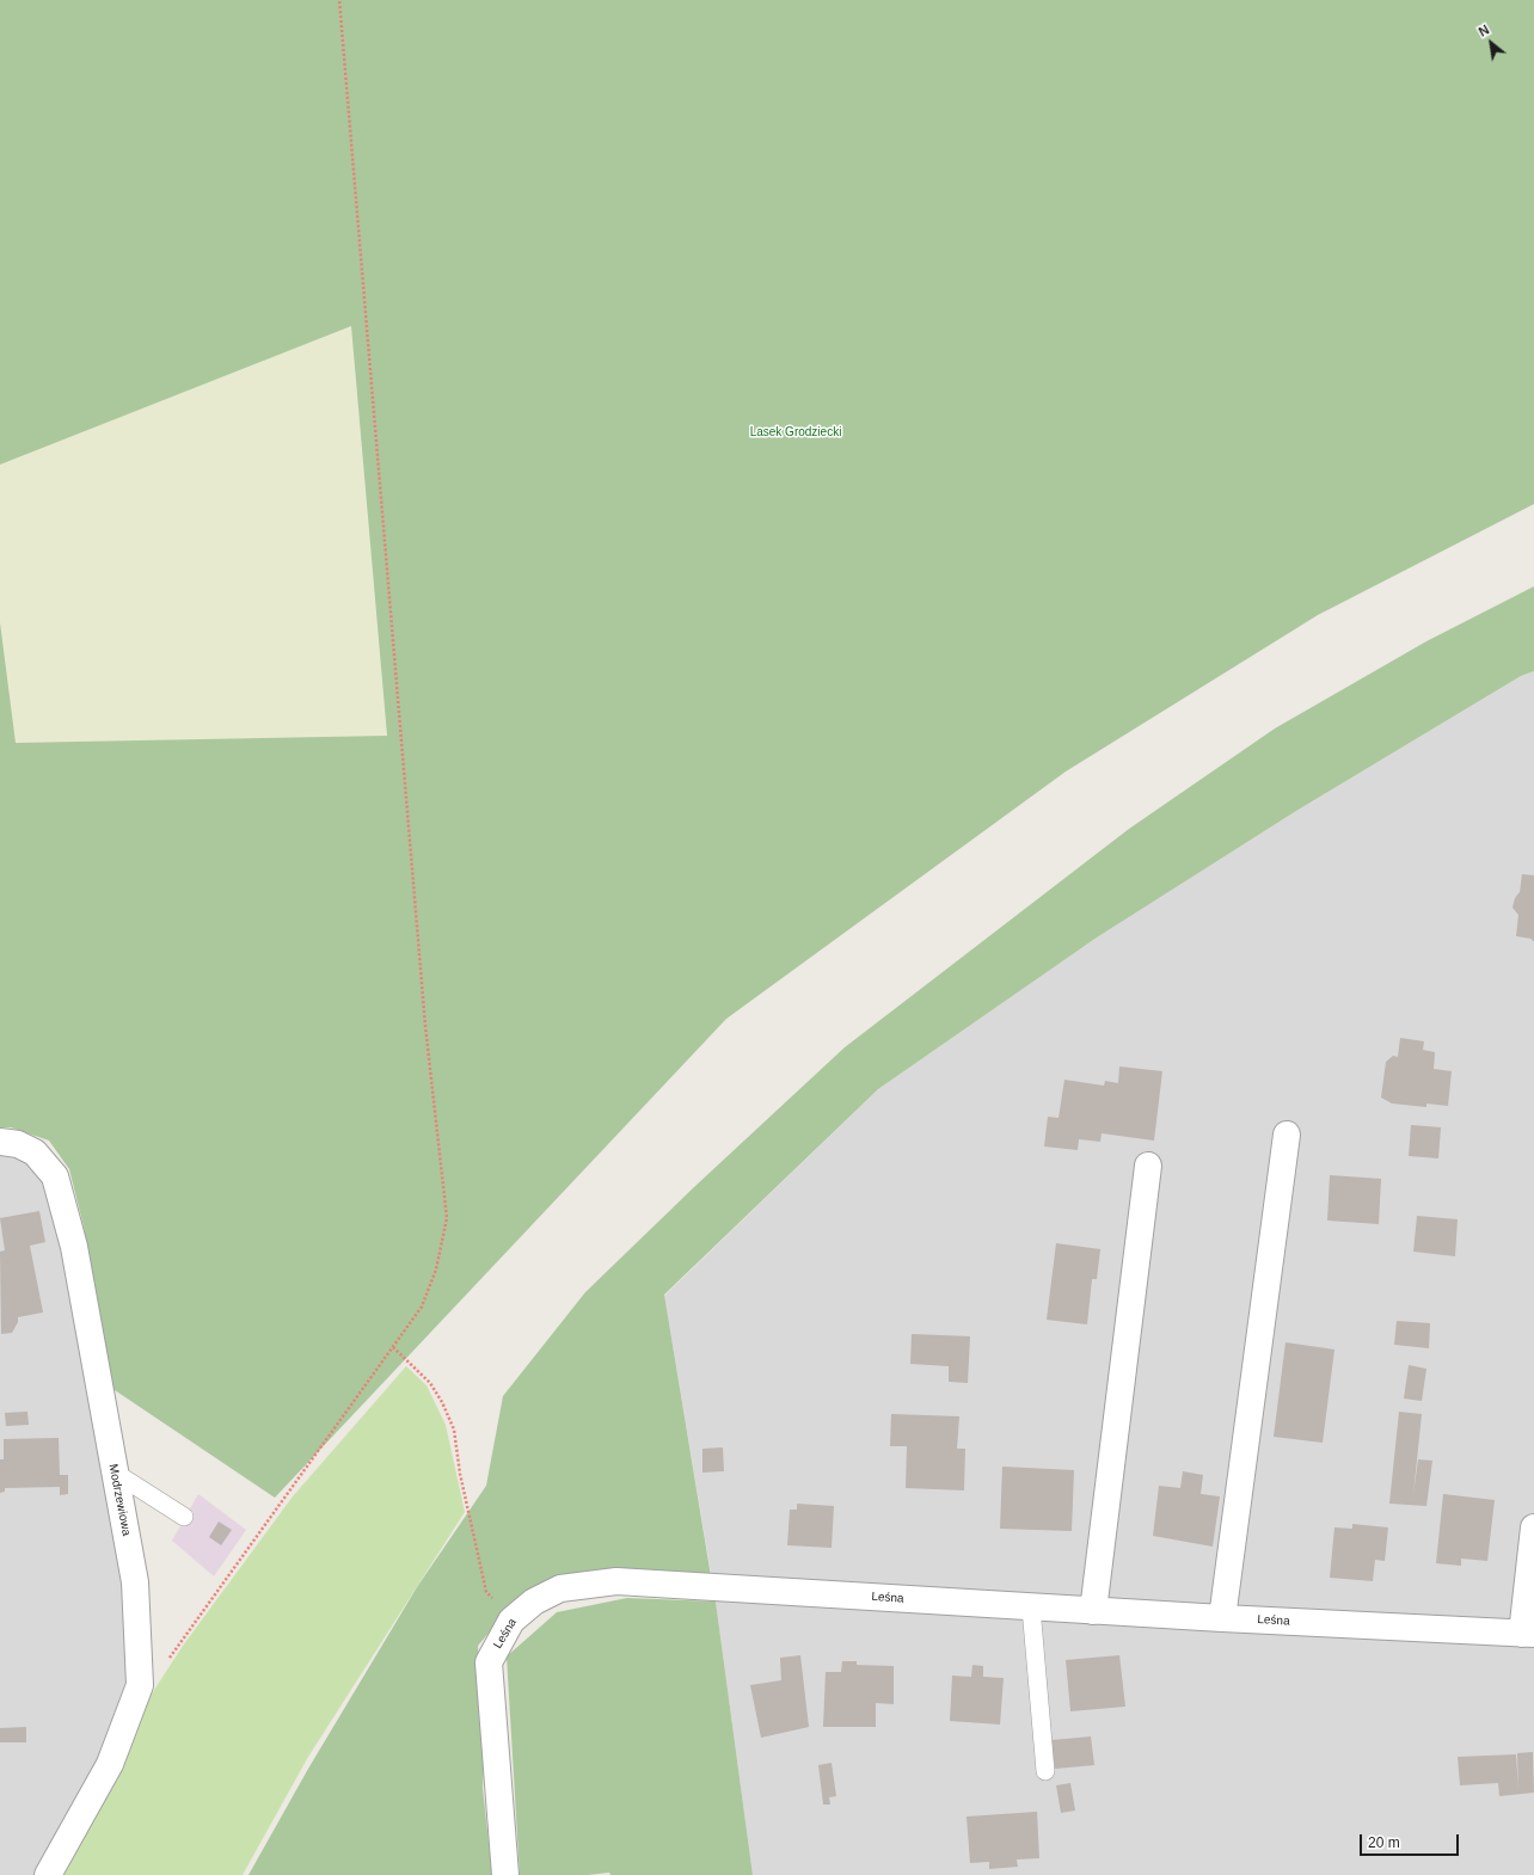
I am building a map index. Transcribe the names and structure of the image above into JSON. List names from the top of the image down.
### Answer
{
  "streets": {
    "street": ["Modrzewiowa", "Leśna"]
  },
  "parks": ["Lasek Grodziecki"],
  "scale_bar": "20 m",
  "north": "top left"
}
